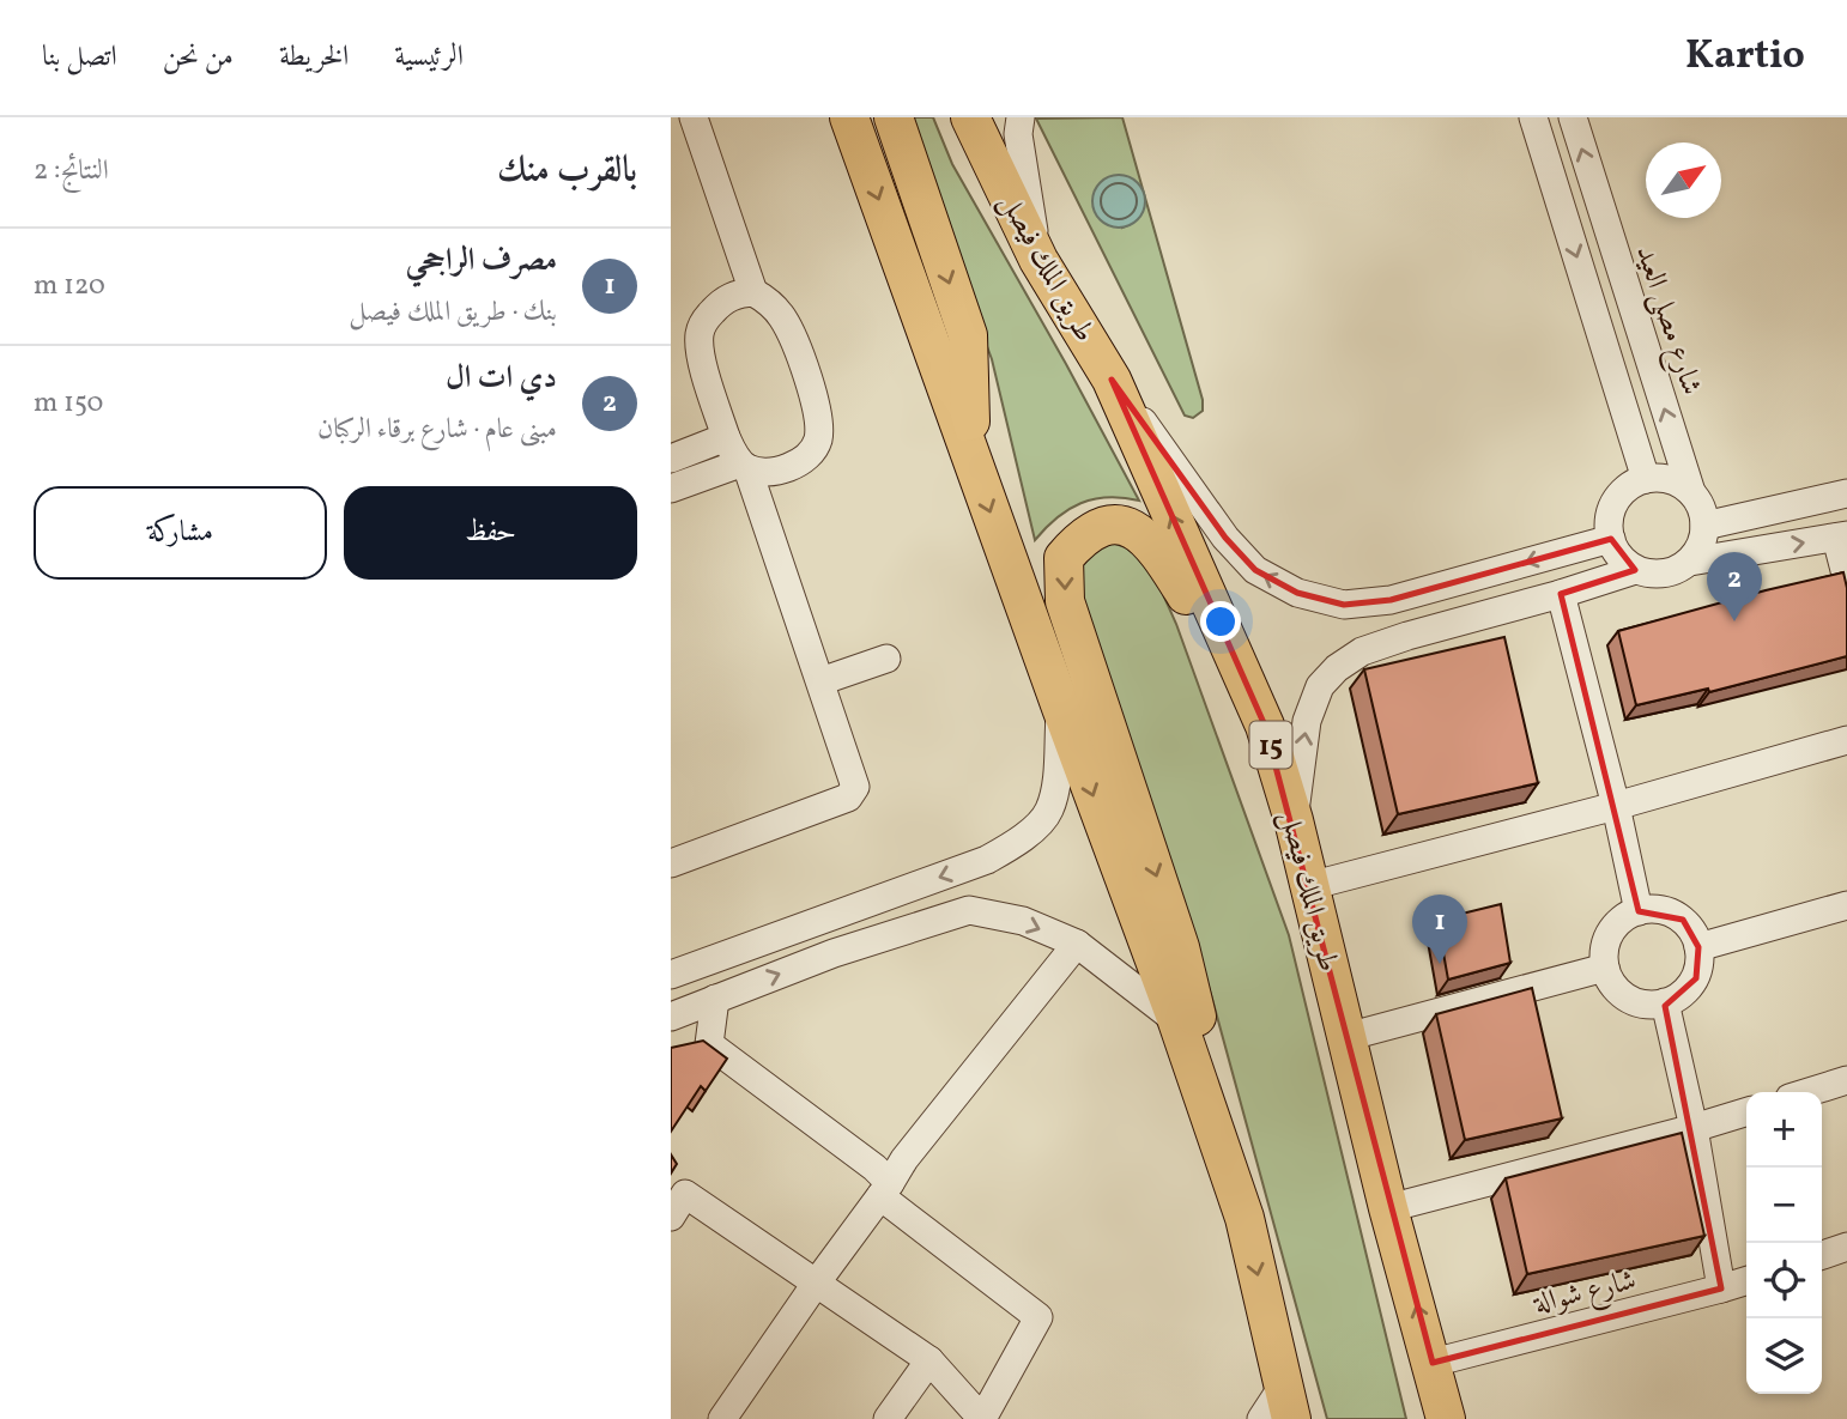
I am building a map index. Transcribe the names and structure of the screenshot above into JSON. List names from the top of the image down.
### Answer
{
  "streets": {
    "highway": ["طريق الملك فيصل", "15"],
    "street": ["شارع مصلى العيد", "شارع شوالة"]
  },
  "crossings": [
    ["طريق الملك فيصل", "شارع شوالة"]
  ],
  "north": "top right",
  "page": {
    "header": "Kartio",
    "nav": [
      "الرئيسية",
      "الخريطة",
      "من نحن",
      "اتصل بنا"
    ],
    "heading": ["بالقرب منك", "النتائج: 2"],
    "list": [
      {
        "mark": "1",
        "name": "مصرف الراجحي",
        "note": "بنك · طريق الملك فيصل",
        "value": "120 m"
      },
      {
        "mark": "2",
        "name": "دي ات ال",
        "note": "مبنى عام · شارع برقاء الركبان",
        "value": "150 m"
      }
    ],
    "buttons": ["حفظ", "مشاركة"],
    "pins": ["2", "1"],
    "map_buttons": ["+", "−"]
  }
}
